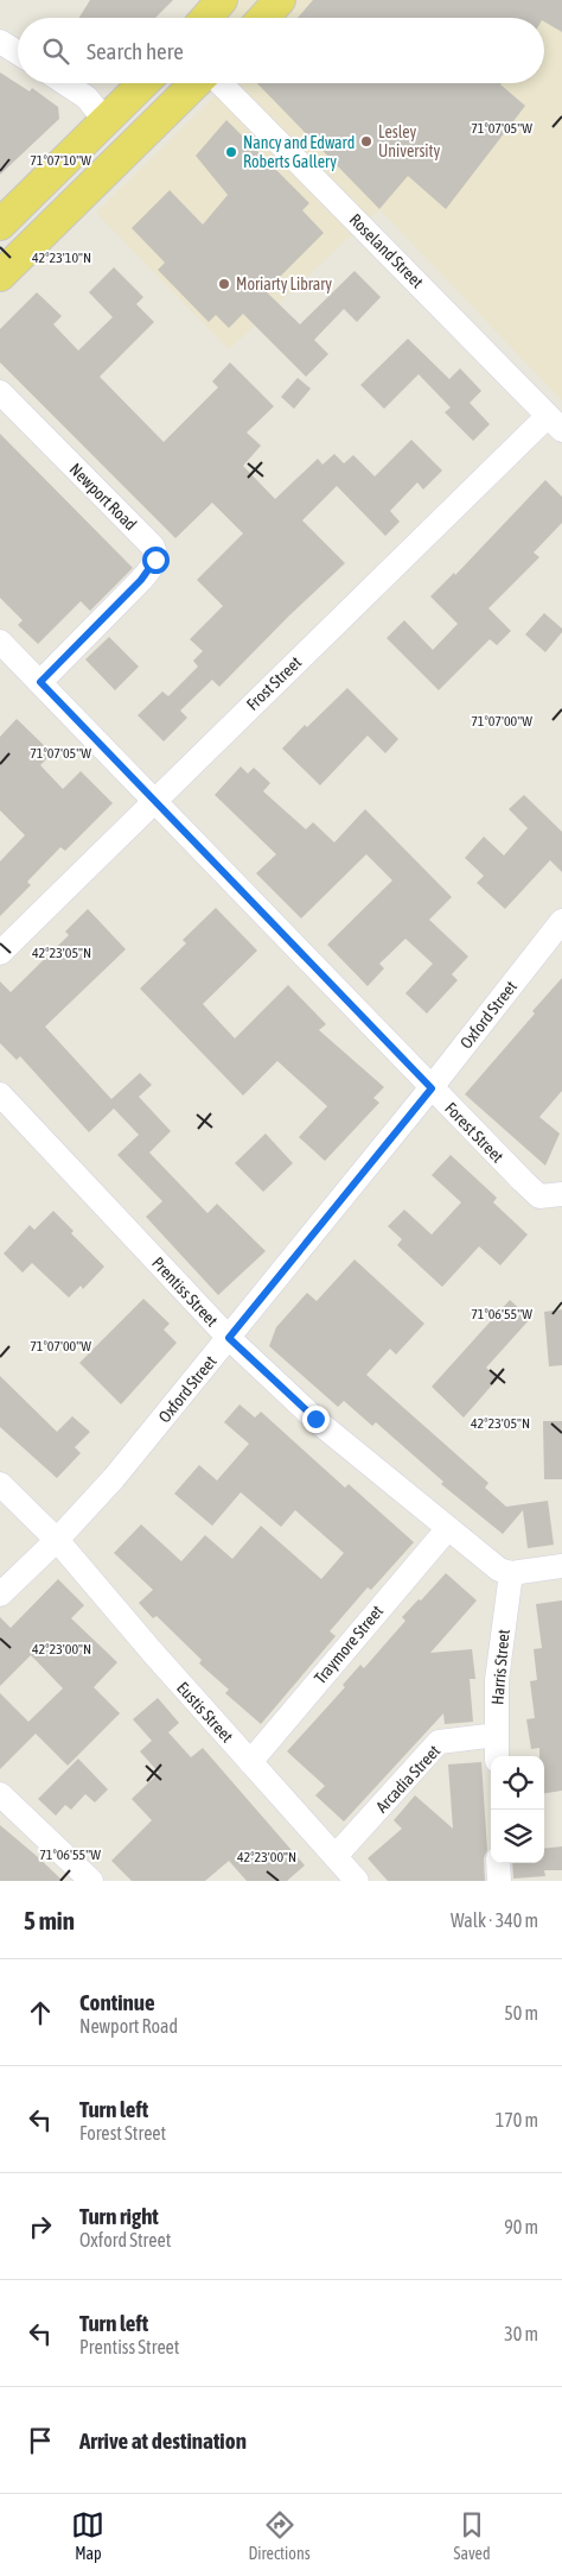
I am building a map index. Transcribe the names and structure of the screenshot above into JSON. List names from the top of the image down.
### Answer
{
  "streets": {
    "street": [
      "Roseland Street",
      "Newport Road",
      "Frost Street",
      "Oxford Street",
      "Forest Street",
      "Prentiss Street",
      "Traymore Street",
      "Harris Street",
      "Eustis Street",
      "Arcadia Street"
    ]
  },
  "crossings": [
    ["Roseland Street", "Frost Street"],
    ["Newport Road", "Forest Street"],
    ["Frost Street", "Forest Street"],
    ["Oxford Street", "Forest Street"],
    ["Oxford Street", "Prentiss Street"],
    ["Oxford Street", "Eustis Street"],
    ["Prentiss Street", "Traymore Street"],
    ["Prentiss Street", "Harris Street"],
    ["Traymore Street", "Eustis Street"],
    ["Harris Street", "Arcadia Street"],
    ["Eustis Street", "Arcadia Street"]
  ],
  "places": ["Lesley University", "Nancy and Edward Roberts Gallery", "Moriarty Library"],
  "page": {
    "search": "Search here",
    "heading": ["5 min", "Walk · 340 m"],
    "list": [
      ["Continue", "Newport Road", "50 m"],
      ["Turn left", "Forest Street", "170 m"],
      ["Turn right", "Oxford Street", "90 m"],
      ["Turn left", "Prentiss Street", "30 m"],
      "Arrive at destination"
    ],
    "nav": ["Map", "Directions", "Saved"]
  },
  "coordinates": [
    "71°07'05\"W",
    "71°07'10\"W",
    "42°23'10\"N",
    "71°07'00\"W",
    "42°23'05\"N",
    "71°06'55\"W",
    "42°23'00\"N"
  ]
}
